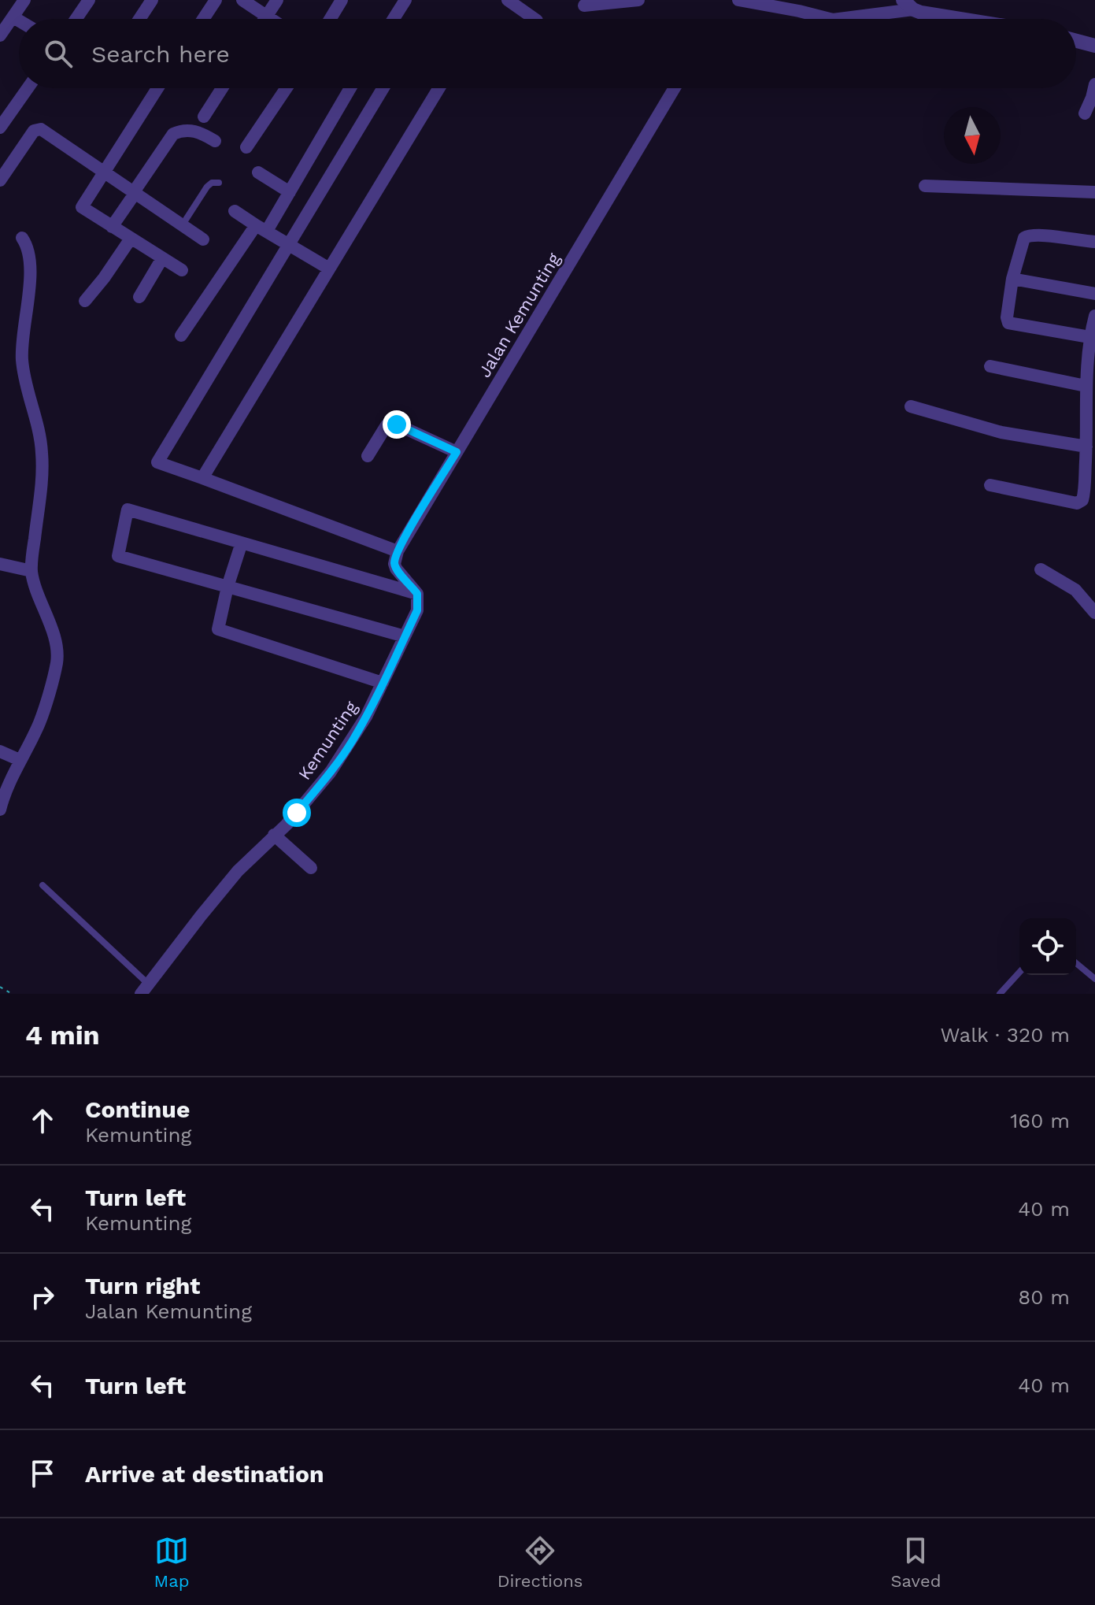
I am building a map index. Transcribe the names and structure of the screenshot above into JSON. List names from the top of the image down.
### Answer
{
  "streets": {
    "street": ["Jalan Kemunting", "Kemunting"]
  },
  "north": "bottom",
  "page": {
    "search": "Search here",
    "heading": ["4 min", "Walk · 320 m"],
    "list": [
      ["Continue", "Kemunting", "160 m"],
      ["Turn left", "Kemunting", "40 m"],
      ["Turn right", "Jalan Kemunting", "80 m"],
      ["Turn left", "40 m"],
      "Arrive at destination"
    ],
    "nav": ["Map", "Directions", "Saved"]
  }
}
